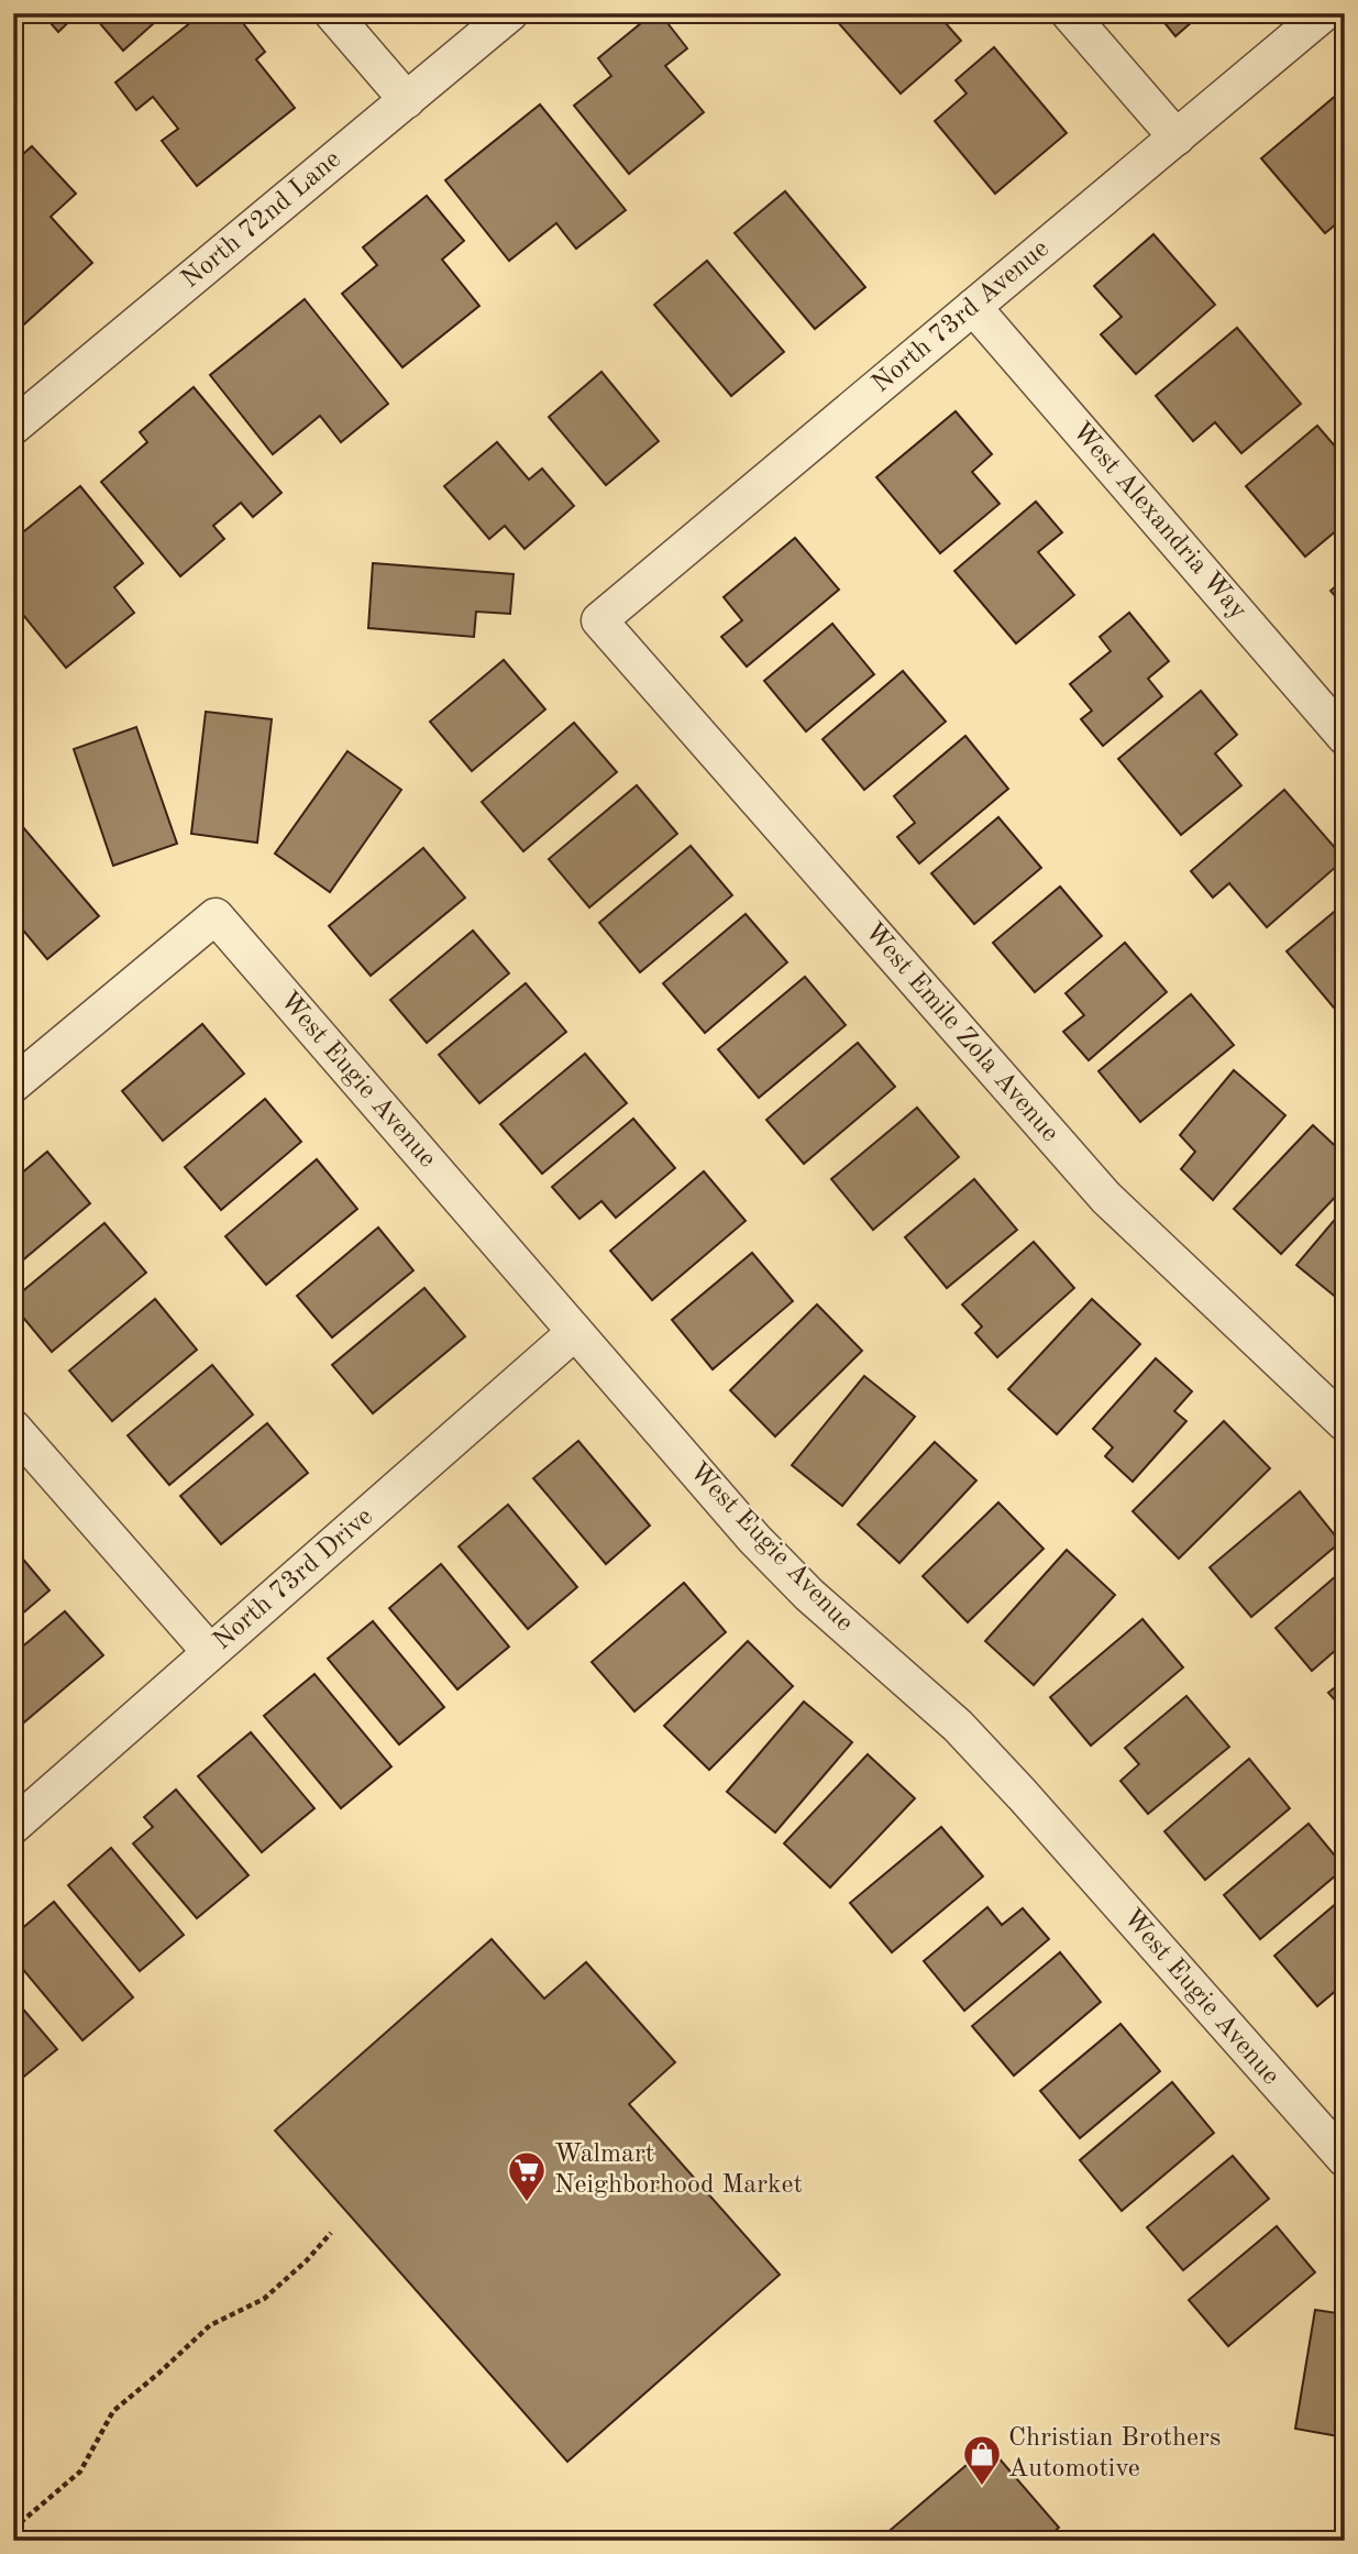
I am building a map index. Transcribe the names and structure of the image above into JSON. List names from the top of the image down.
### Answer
{
  "streets": {
    "street": [
      "North 72nd Lane",
      "North 73rd Avenue",
      "West Alexandria Way",
      "West Emile Zola Avenue",
      "West Eugie Avenue",
      "North 73rd Drive"
    ]
  },
  "crossings": [
    ["North 73rd Avenue", "West Alexandria Way"],
    ["North 73rd Avenue", "West Emile Zola Avenue"],
    ["West Eugie Avenue", "North 73rd Drive"]
  ],
  "places": {
    "supermarket": ["Walmart Neighborhood Market"],
    "shop": ["Christian Brothers Automotive"]
  }
}
